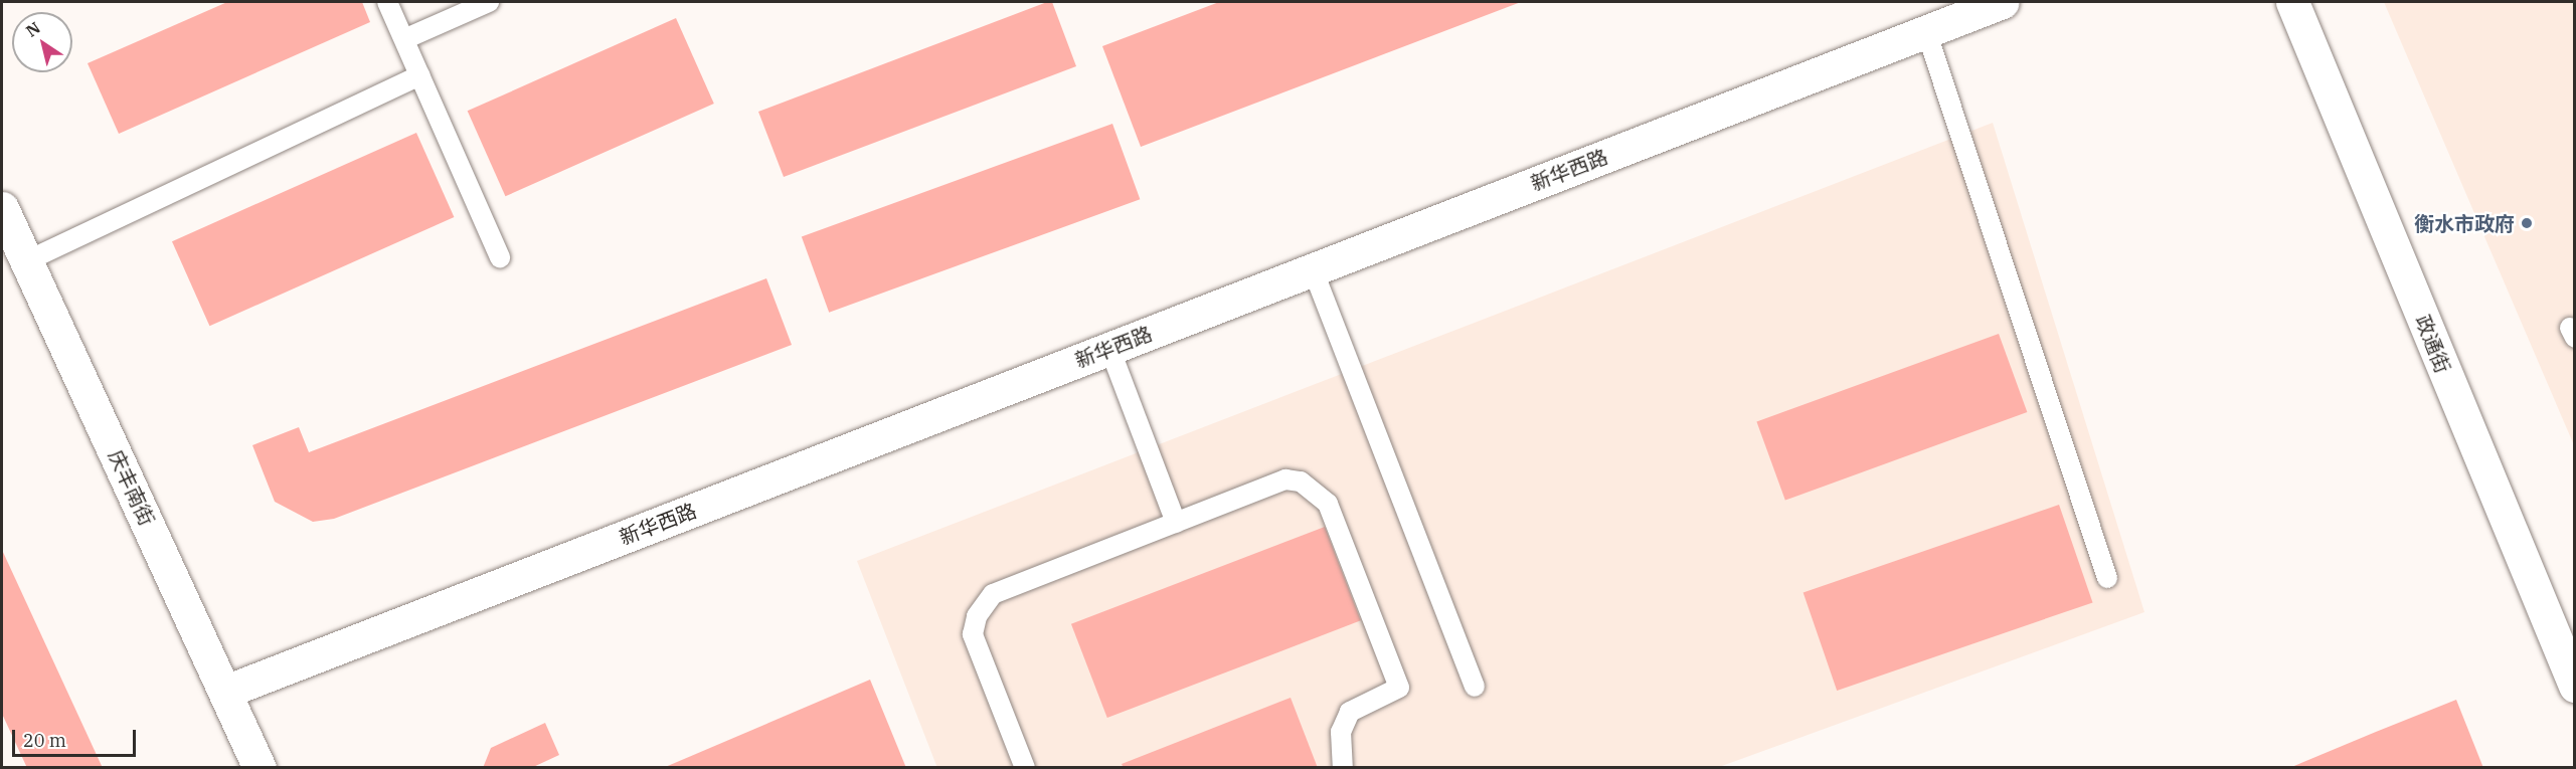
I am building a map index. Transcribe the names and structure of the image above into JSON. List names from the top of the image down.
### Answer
{
  "streets": {
    "street": ["新华西路", "政通街", "庆丰南街"]
  },
  "crossings": [
    ["新华西路", "庆丰南街"]
  ],
  "places": ["衡水市政府"],
  "scale_bar": "20 m",
  "north": "top left"
}
